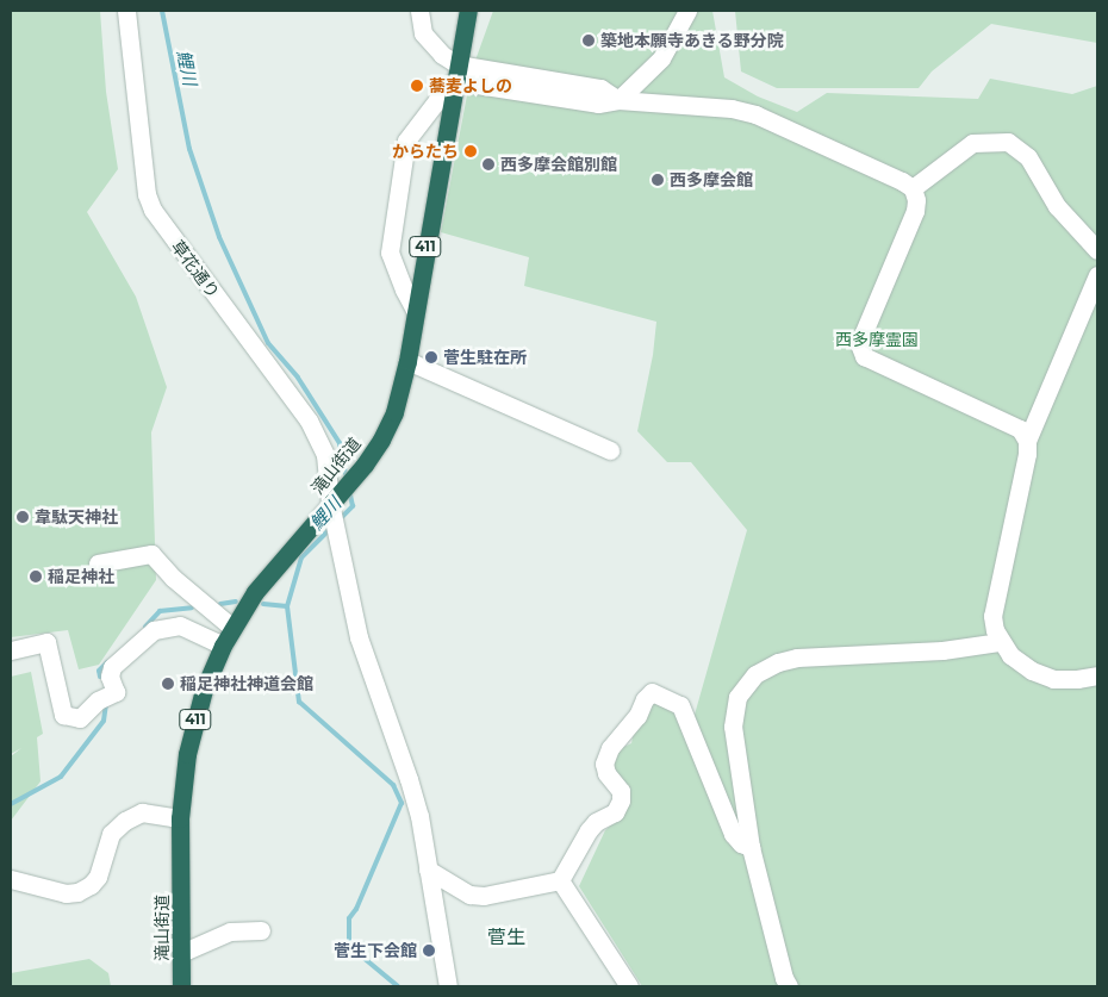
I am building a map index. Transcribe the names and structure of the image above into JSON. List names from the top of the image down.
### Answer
{
  "streets": {
    "highway": ["411", "滝山街道"],
    "street": ["草花通り"]
  },
  "crossings": [
    ["草花通り", "滝山街道"]
  ],
  "districts": ["菅生"],
  "water": ["鯉川"],
  "parks": ["西多摩霊園"],
  "places": [
    "築地本願寺あきる野分院",
    "蕎麦よしの",
    "からたち",
    "西多摩会館別館",
    "西多摩会館",
    "菅生駐在所",
    "韋駄天神社",
    "稲足神社",
    "稲足神社神道会館",
    "菅生下会館"
  ]
}
